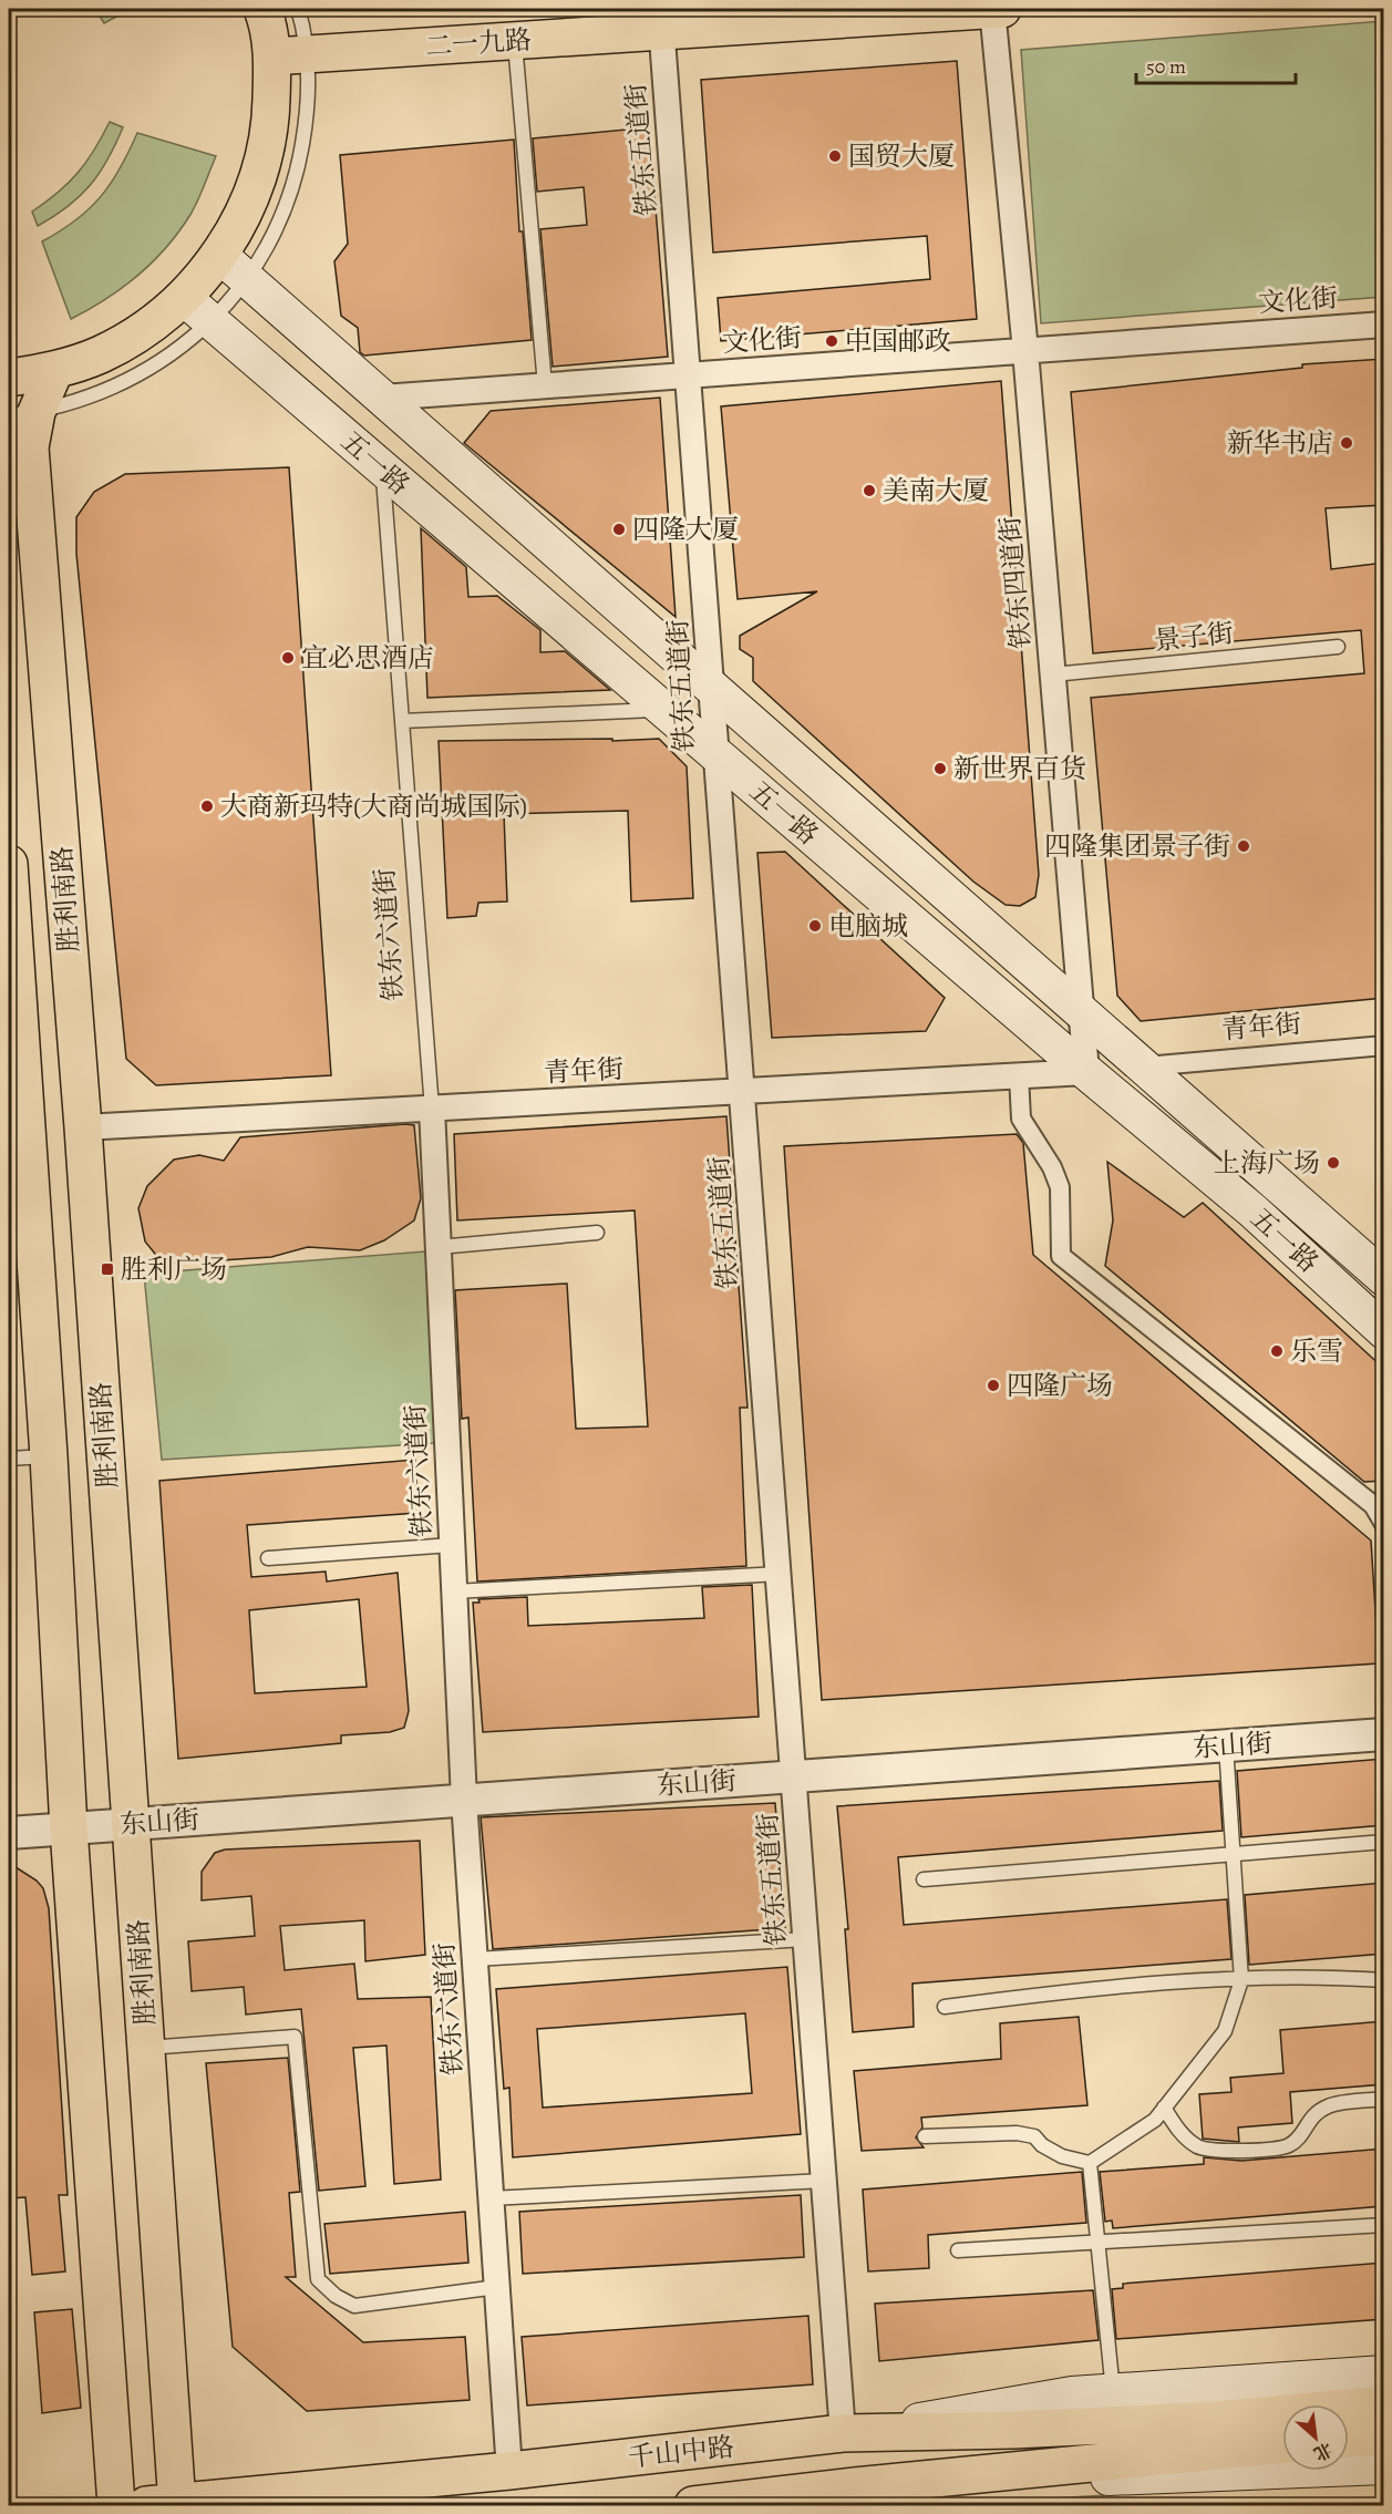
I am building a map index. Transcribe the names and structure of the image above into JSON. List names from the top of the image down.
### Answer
{
  "streets": {
    "main road": [
      "二一九路",
      "五一路",
      "胜利南路",
      "千山中路"
    ],
    "street": [
      "铁东五道街",
      "文化街",
      "铁东四道街",
      "铁东六道街",
      "青年街",
      "东山街"
    ],
    "lane": ["景子街"]
  },
  "crossings": [
    ["二一九路", "铁东五道街"],
    ["二一九路", "铁东四道街"],
    ["铁东五道街", "文化街"],
    ["铁东五道街", "五一路"],
    ["铁东五道街", "青年街"],
    ["铁东五道街", "东山街"],
    ["铁东五道街", "千山中路"],
    ["文化街", "五一路"],
    ["文化街", "铁东四道街"],
    ["五一路", "铁东四道街"],
    ["五一路", "铁东六道街"],
    ["五一路", "青年街"],
    ["铁东四道街", "景子街"],
    ["铁东四道街", "青年街"],
    ["胜利南路", "青年街"],
    ["胜利南路", "东山街"],
    ["胜利南路", "千山中路"],
    ["铁东六道街", "青年街"],
    ["铁东六道街", "东山街"],
    ["铁东六道街", "千山中路"]
  ],
  "places": {
    "other": [
      "国贸大厦",
      "中国邮政",
      "新华书店",
      "美南大厦",
      "四隆大厦",
      "宜必思酒店",
      "新世界百货",
      "大商新玛特(大商尚城国际)",
      "四隆集团景子街",
      "电脑城",
      "上海广场",
      "乐雪",
      "四隆广场"
    ],
    "transit": ["胜利广场"]
  },
  "scale_bar": "50 m",
  "north": "bottom right"
}
